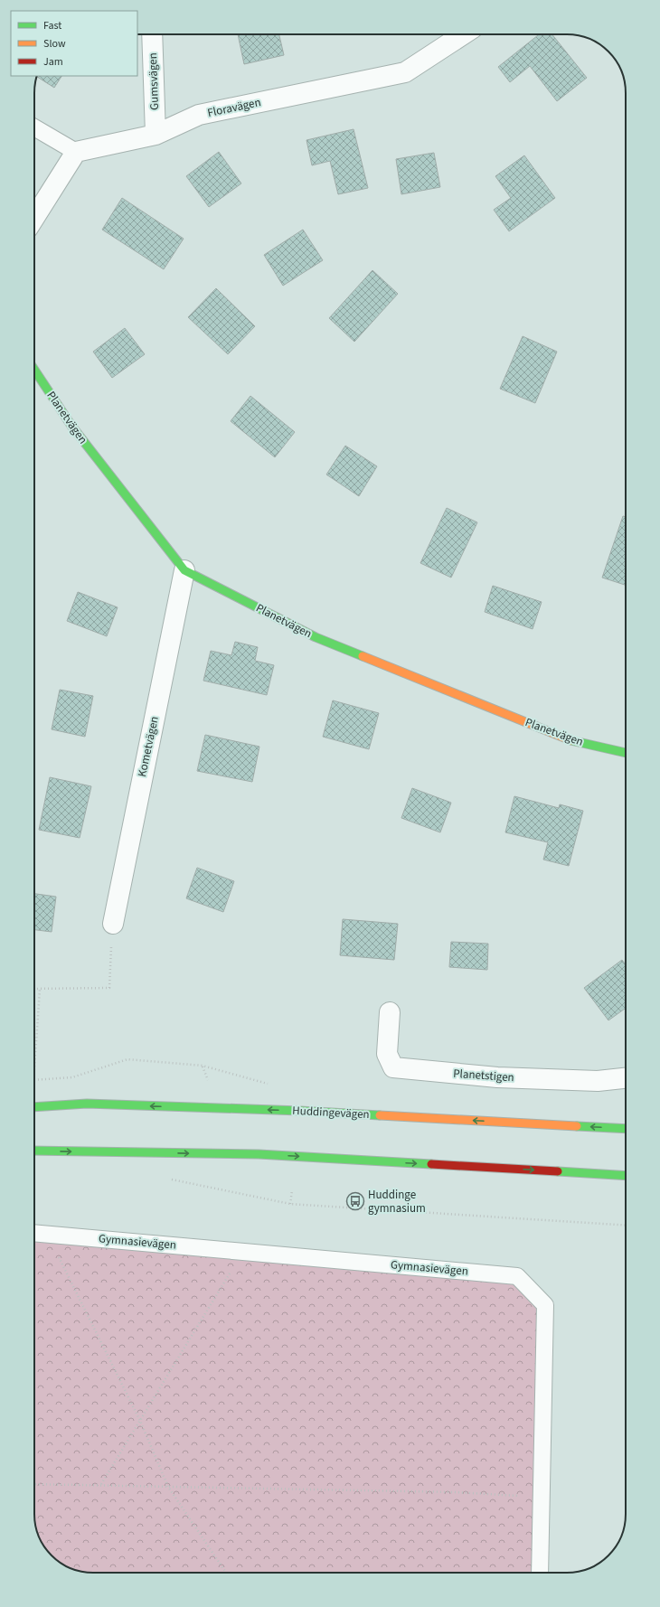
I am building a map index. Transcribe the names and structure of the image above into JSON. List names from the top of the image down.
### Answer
{
  "streets": {
    "main road": ["Planetvägen", "Huddingevägen"],
    "street": [
      "Gumsvägen",
      "Floravägen",
      "Kometvägen",
      "Planetstigen"
    ],
    "lane": ["Gymnasievägen"]
  },
  "crossings": [
    ["Gumsvägen", "Floravägen"],
    ["Planetvägen", "Kometvägen"]
  ],
  "places": {
    "bus stop": ["Huddinge gymnasium"]
  },
  "legend": ["Fast", "Slow", "Jam"]
}
